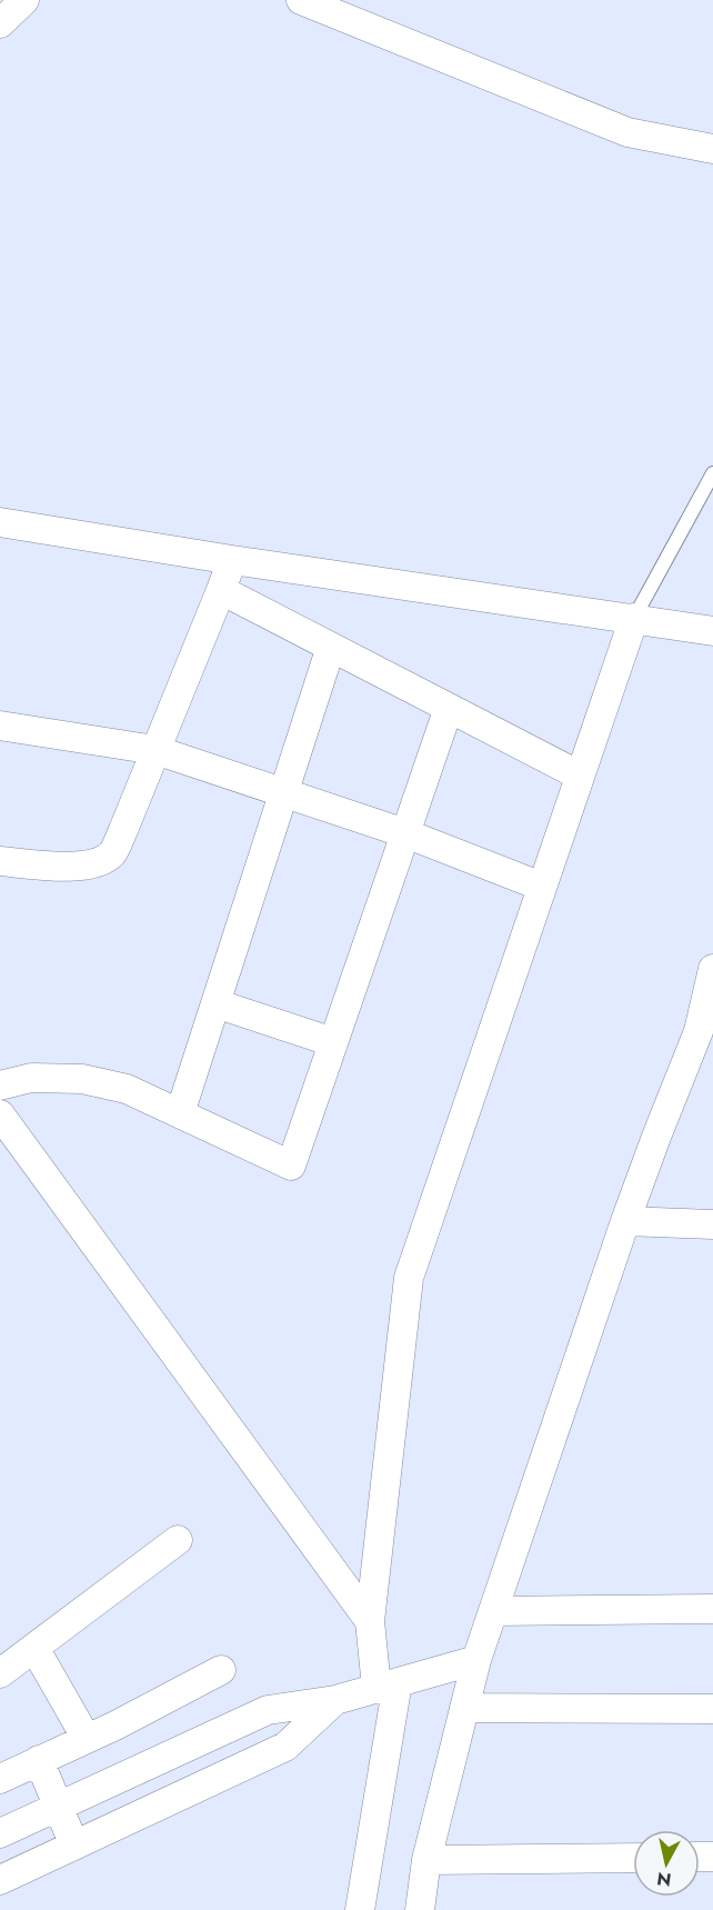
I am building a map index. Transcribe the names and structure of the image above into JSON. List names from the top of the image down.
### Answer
{
  "north": "bottom"
}
